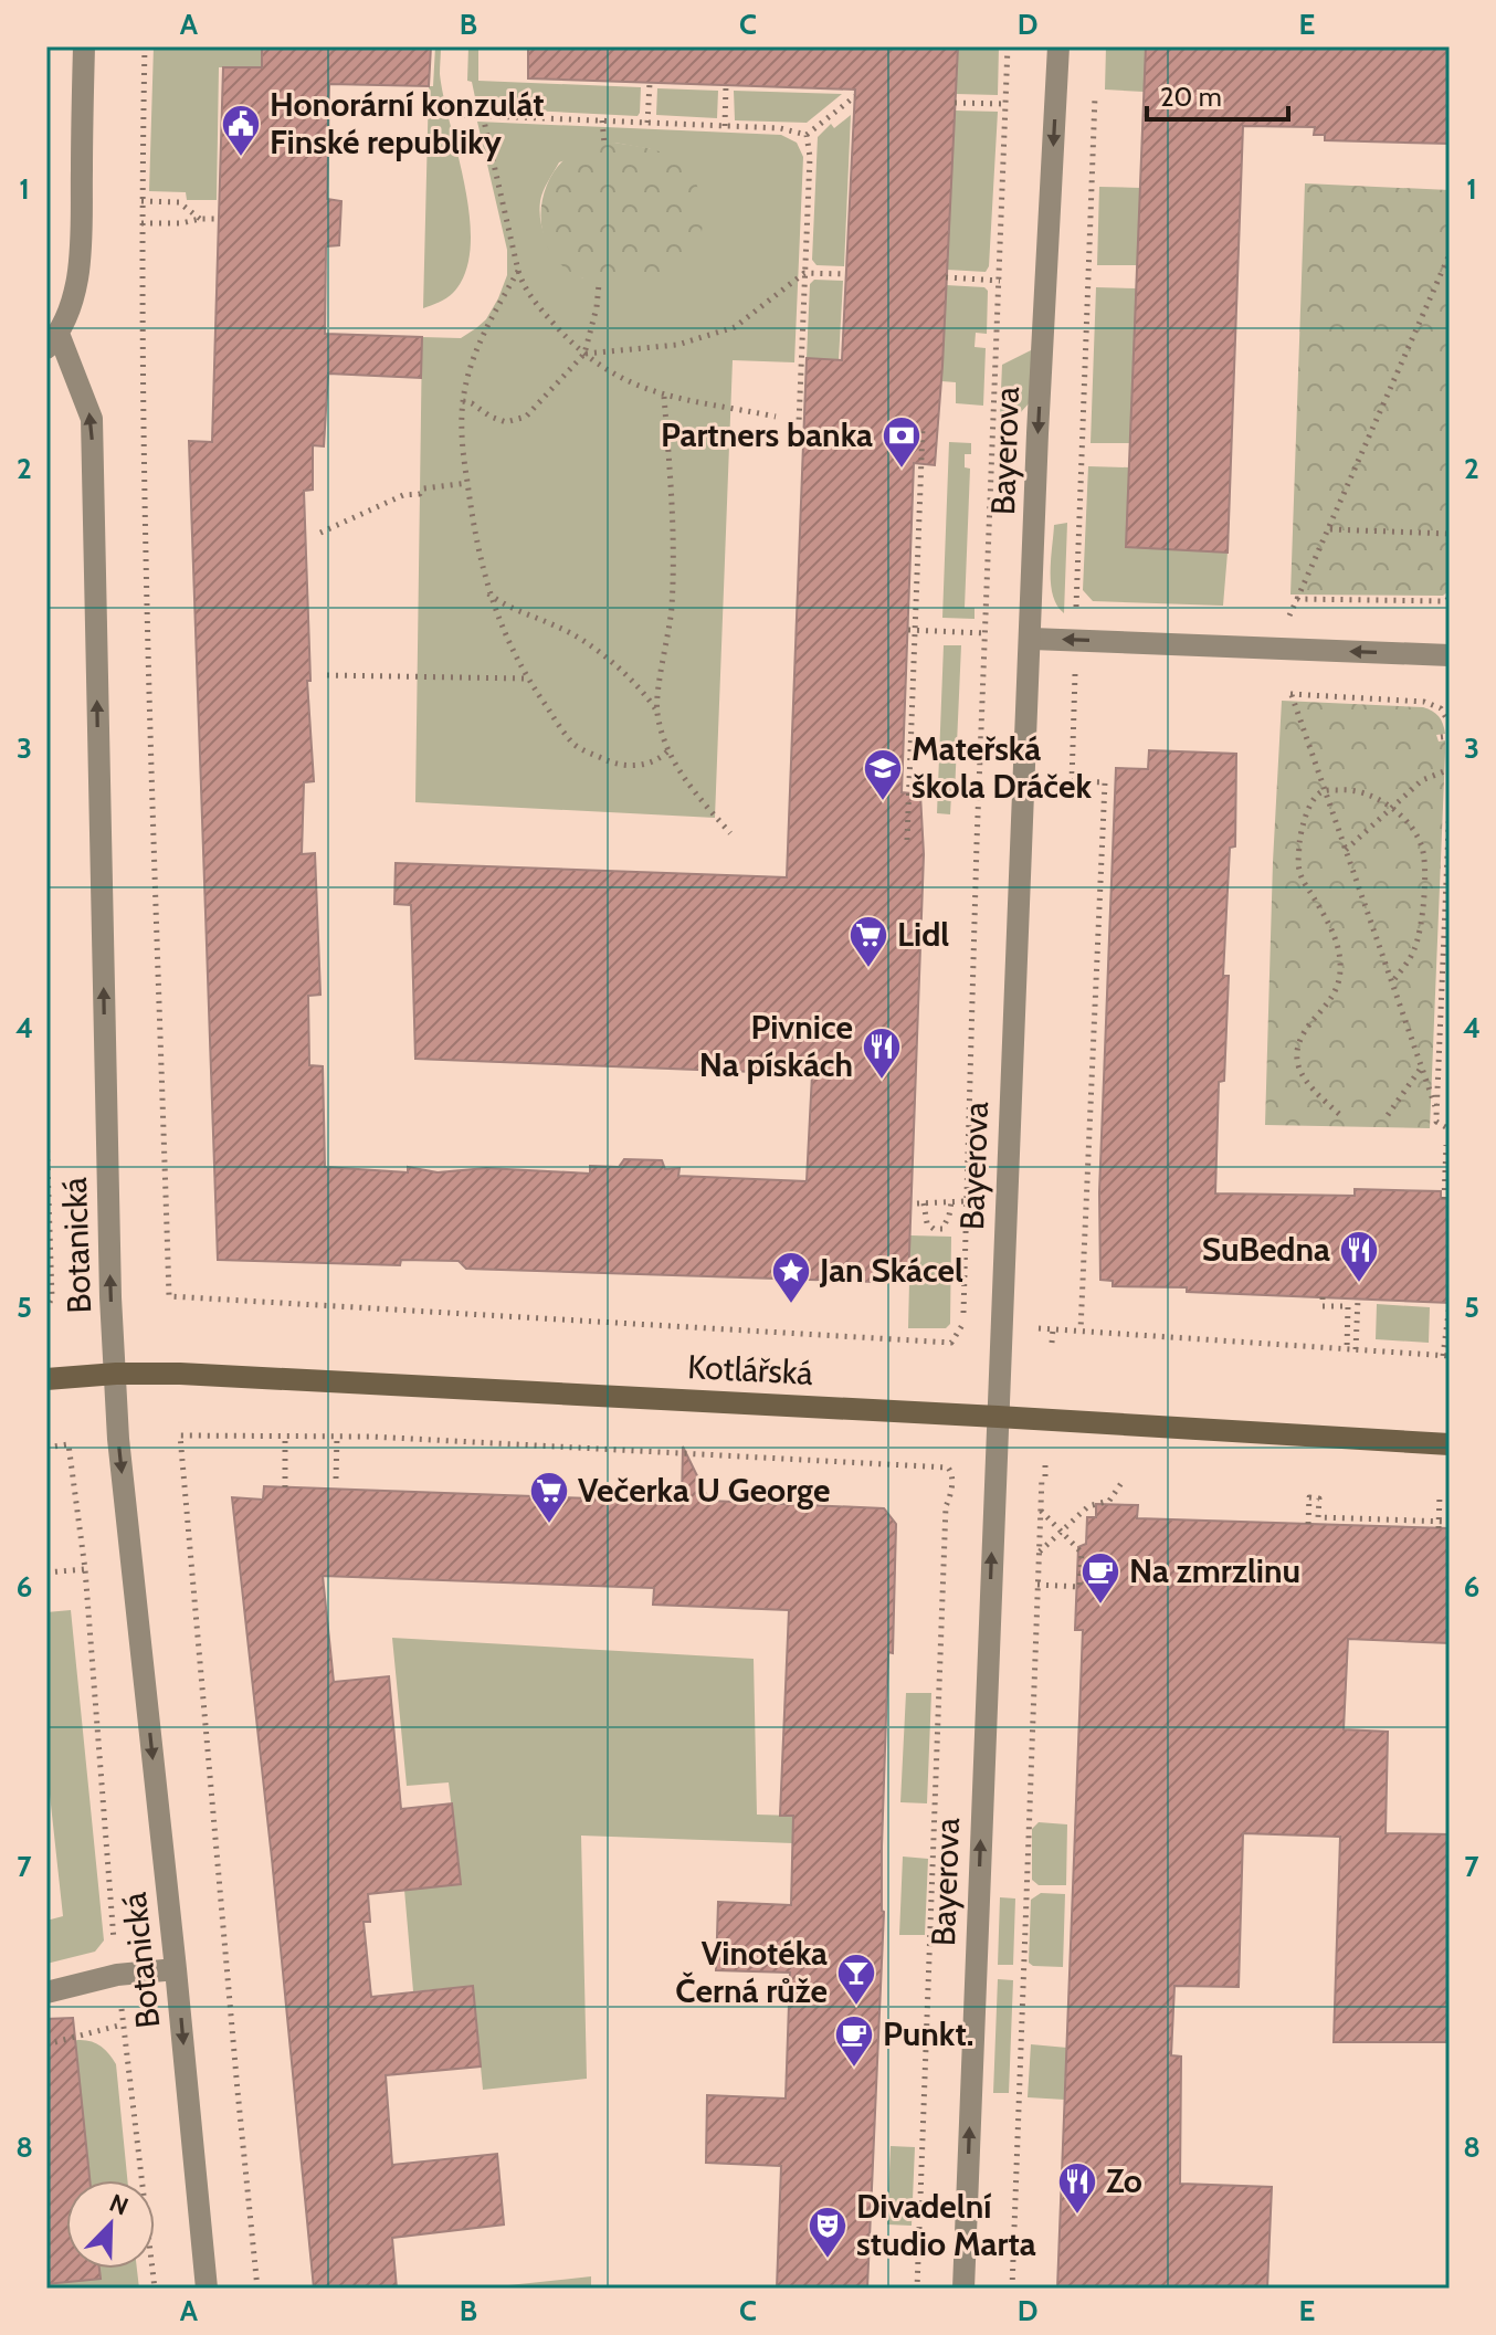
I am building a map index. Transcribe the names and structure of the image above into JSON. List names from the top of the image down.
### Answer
{
  "streets": {
    "main road": ["Kotlářská"],
    "street": ["Bayerova", "Botanická"]
  },
  "crossings": [
    ["Bayerova", "Kotlářská"],
    ["Botanická", "Kotlářská"]
  ],
  "places": {
    "public building": ["Honorární konzulát Finské republiky"],
    "bank": ["Partners banka"],
    "school or university": ["Mateřská škola Dráček"],
    "supermarket": ["Lidl", "Večerka U George"],
    "restaurant": ["Pivnice Na pískách", "SuBedna", "Zo"],
    "place": ["Jan Skácel"],
    "cafe": ["Na zmrzlinu", "Punkt."],
    "bar": ["Vinotéka Černá růže"],
    "theatre": ["Divadelní studio Marta"]
  },
  "scale_bar": "20 m",
  "north": "top right",
  "grid": {
    "columns": [
      "A",
      "B",
      "C",
      "D",
      "E"
    ],
    "rows": [
      "1",
      "2",
      "3",
      "4",
      "5",
      "6",
      "7",
      "8"
    ]
  }
}
